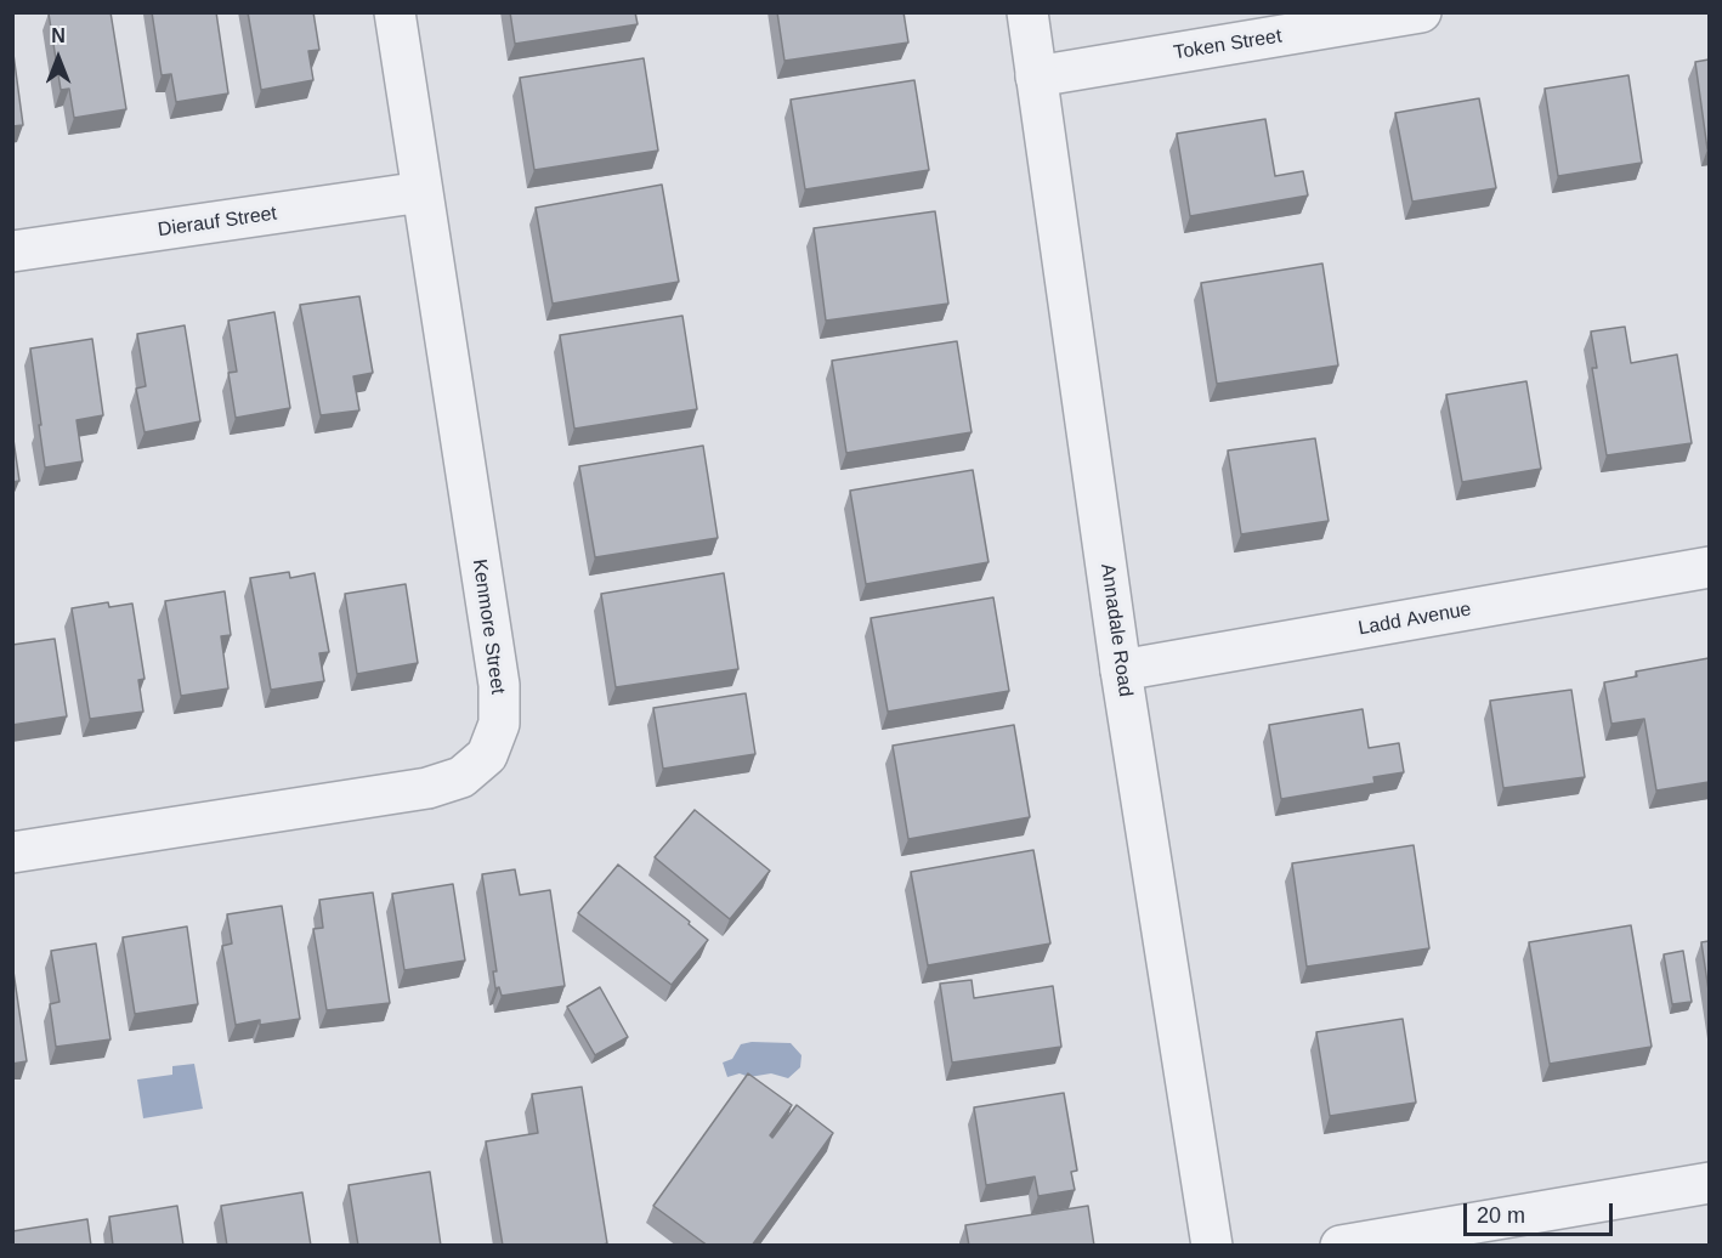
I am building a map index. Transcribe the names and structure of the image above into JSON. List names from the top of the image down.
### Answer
{
  "streets": {
    "street": [
      "Token Street",
      "Dierauf Street",
      "Ladd Avenue",
      "Kenmore Street",
      "Annadale Road"
    ]
  },
  "crossings": [
    ["Token Street", "Annadale Road"],
    ["Dierauf Street", "Kenmore Street"],
    ["Ladd Avenue", "Annadale Road"]
  ],
  "scale_bar": "20 m",
  "north": "top"
}
